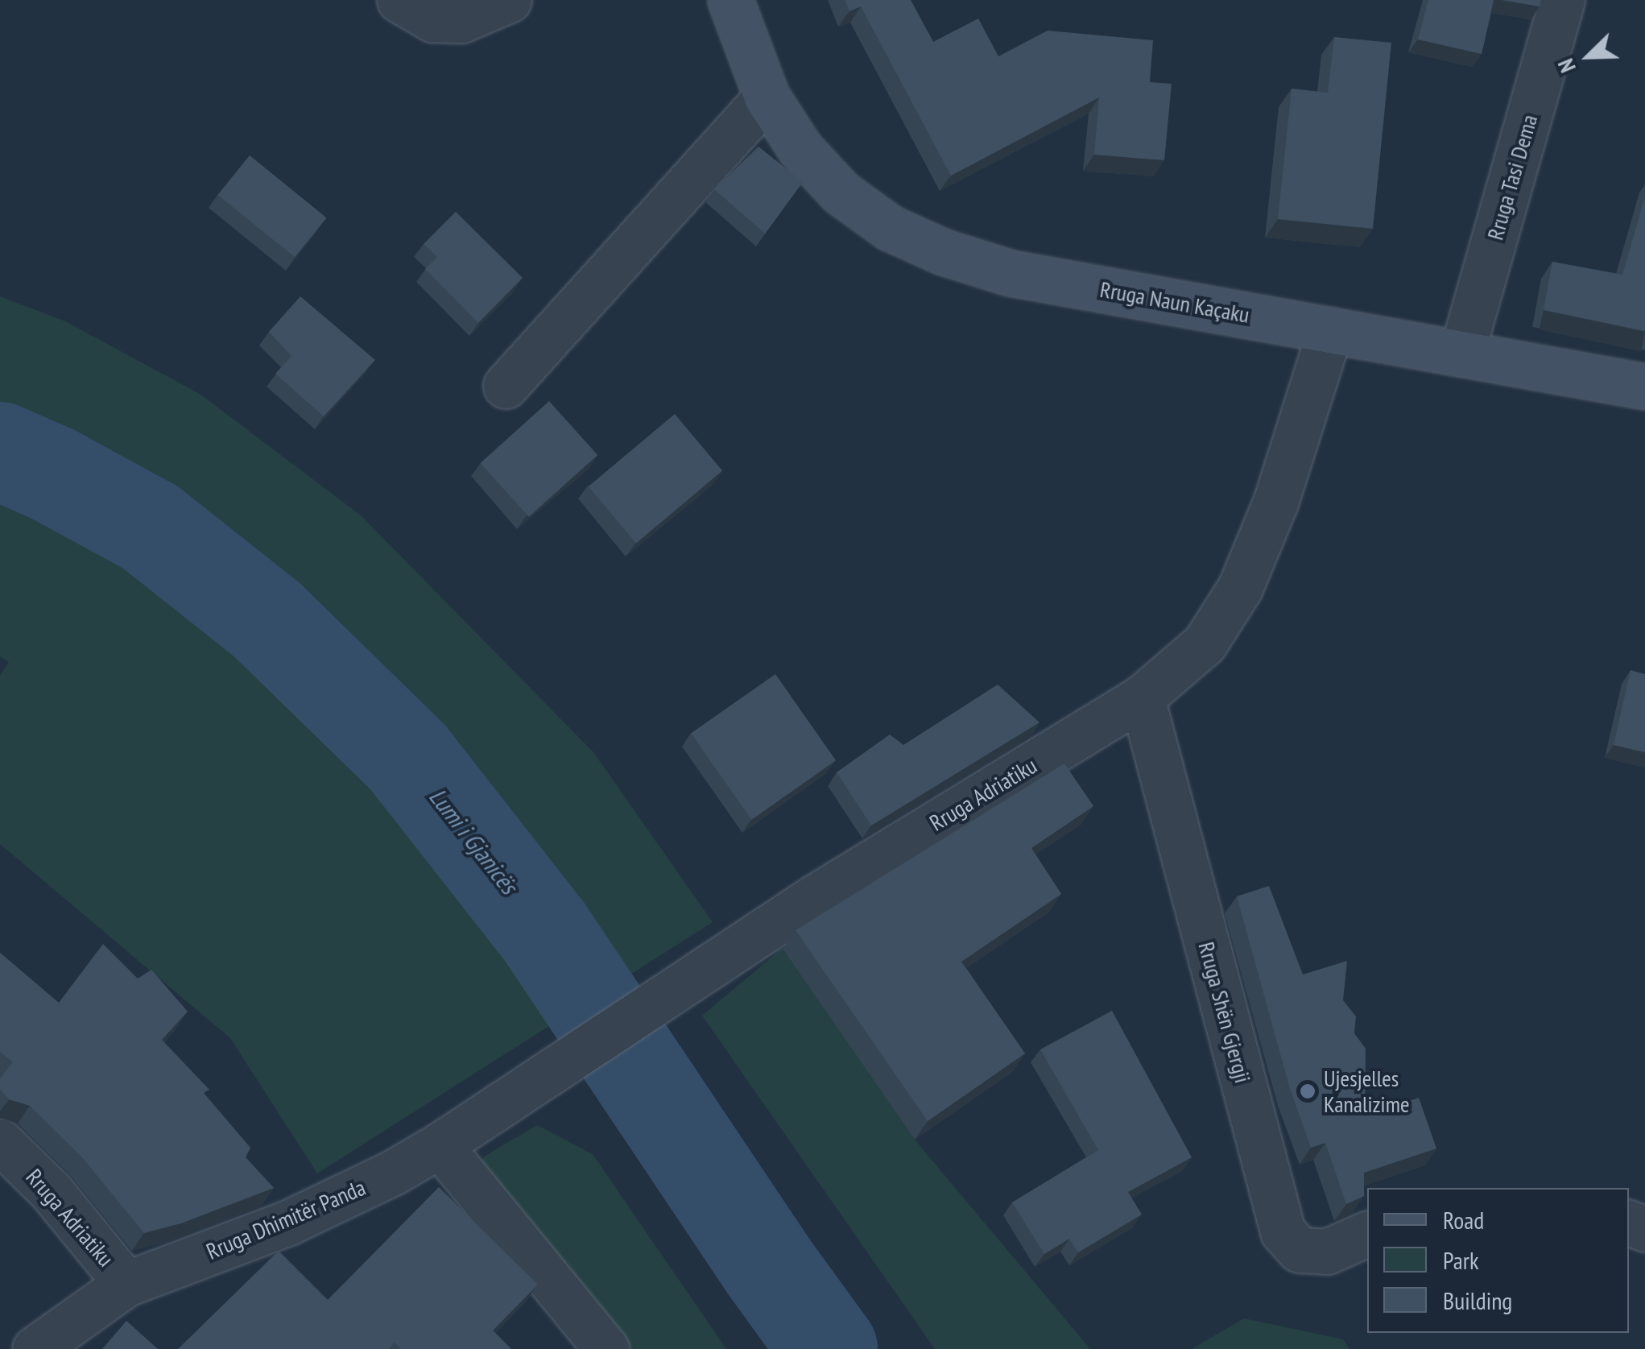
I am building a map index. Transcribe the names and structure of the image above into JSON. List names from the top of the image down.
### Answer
{
  "streets": {
    "street": [
      "Rruga Tasi Dema",
      "Rruga Naun Kaçaku",
      "Rruga Adriatiku",
      "Rruga Shën Gjergji",
      "Rruga Dhimitër Panda"
    ]
  },
  "crossings": [
    ["Rruga Tasi Dema", "Rruga Naun Kaçaku"],
    ["Rruga Naun Kaçaku", "Rruga Adriatiku"],
    ["Rruga Adriatiku", "Rruga Shën Gjergji"],
    ["Rruga Adriatiku", "Rruga Dhimitër Panda"]
  ],
  "water": ["Lumi i Gjanicës"],
  "places": ["Ujesjelles Kanalizime"],
  "legend": ["Road", "Park", "Building"],
  "north": "bottom left"
}
